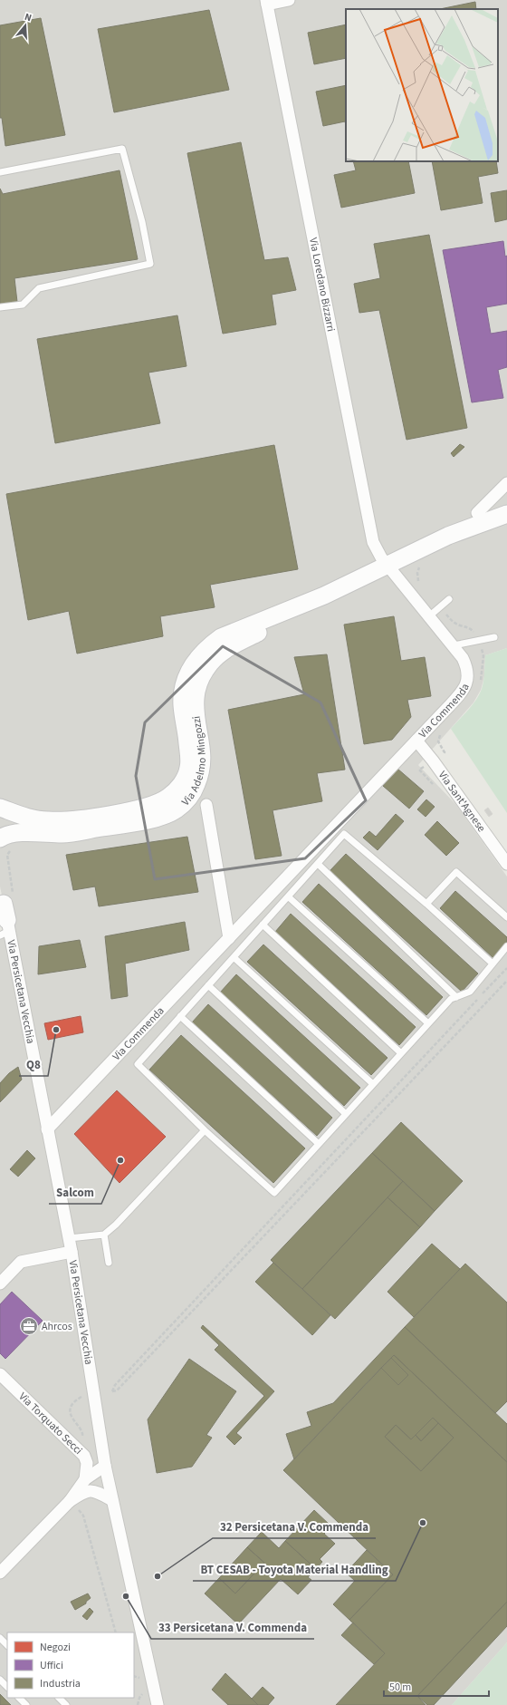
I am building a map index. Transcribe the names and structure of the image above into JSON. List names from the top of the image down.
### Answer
{
  "streets": {
    "street": [
      "Via Loredano Bizzarri",
      "Via Commenda",
      "Via Adelmo Mingozzi",
      "Via Sant'Agnese",
      "Via Persicetana Vecchia",
      "Via Torquato Secci"
    ]
  },
  "crossings": [
    ["Via Loredano Bizzarri", "Via Commenda"],
    ["Via Loredano Bizzarri", "Via Adelmo Mingozzi"],
    ["Via Commenda", "Via Adelmo Mingozzi"],
    ["Via Commenda", "Via Sant'Agnese"],
    ["Via Commenda", "Via Persicetana Vecchia"]
  ],
  "places": {
    "other": [
      "Q8",
      "Salcom",
      "BT CESAB - Toyota Material Handling",
      "32 Persicetana V. Commenda",
      "33 Persicetana V. Commenda"
    ],
    "office": ["Ahrcos"]
  },
  "legend": ["Negozi", "Uffici", "Industria"],
  "scale_bar": "50 m",
  "north": "top"
}
